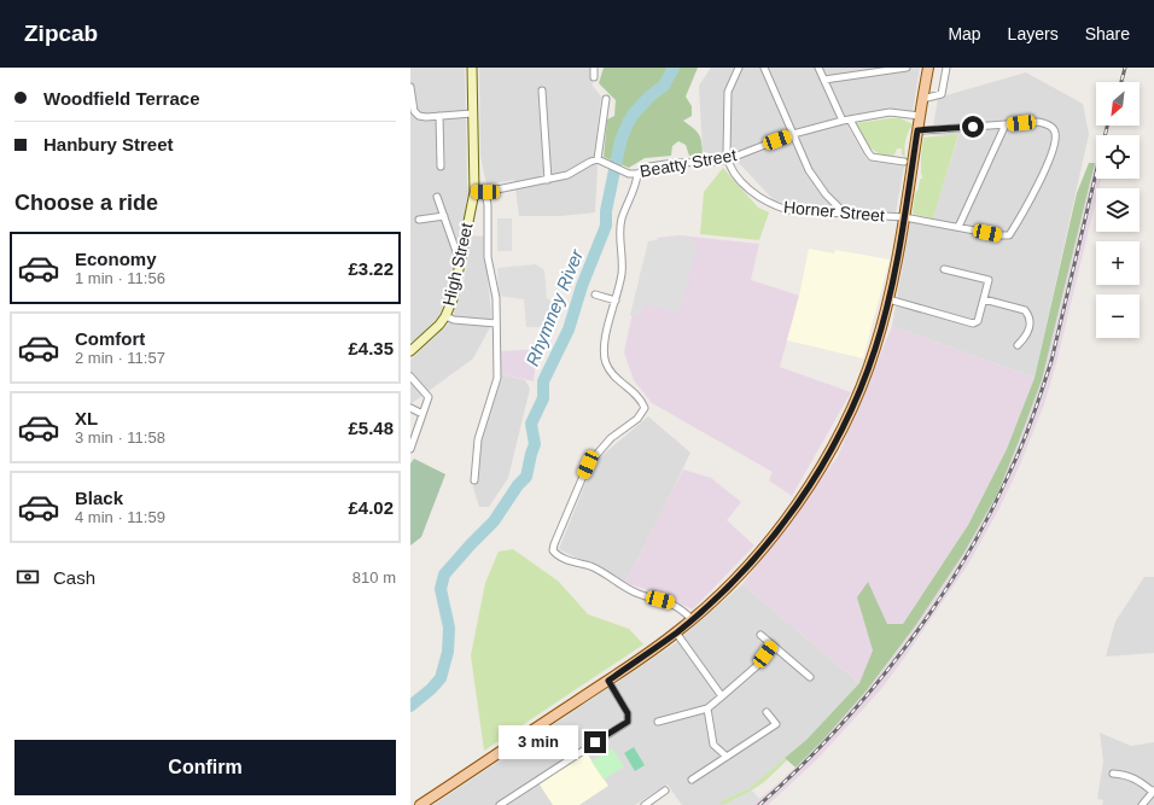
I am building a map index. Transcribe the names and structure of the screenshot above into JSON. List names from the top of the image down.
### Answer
{
  "streets": {
    "main road": ["High Street"],
    "street": ["Beatty Street", "Horner Street"]
  },
  "crossings": [
    ["Beatty Street", "Horner Street"]
  ],
  "water": ["Rhymney River"],
  "north": "bottom left",
  "page": {
    "header": "Zipcab",
    "nav": ["Map", "Layers", "Share"],
    "banner": ["Woodfield Terrace", "Hanbury Street"],
    "map_buttons": ["+", "−"],
    "heading": "Choose a ride",
    "list": [
      {
        "name": "Economy",
        "note": "1 min · 11:56",
        "value": "£3.22"
      },
      {
        "name": "Comfort",
        "note": "2 min · 11:57",
        "value": "£4.35"
      },
      {
        "name": "XL",
        "note": "3 min · 11:58",
        "value": "£5.48"
      },
      {
        "name": "Black",
        "note": "4 min · 11:59",
        "value": "£4.02"
      }
    ],
    "pay": ["Cash", "810 m"],
    "bubble": "3 min",
    "buttons": "Confirm"
  }
}
